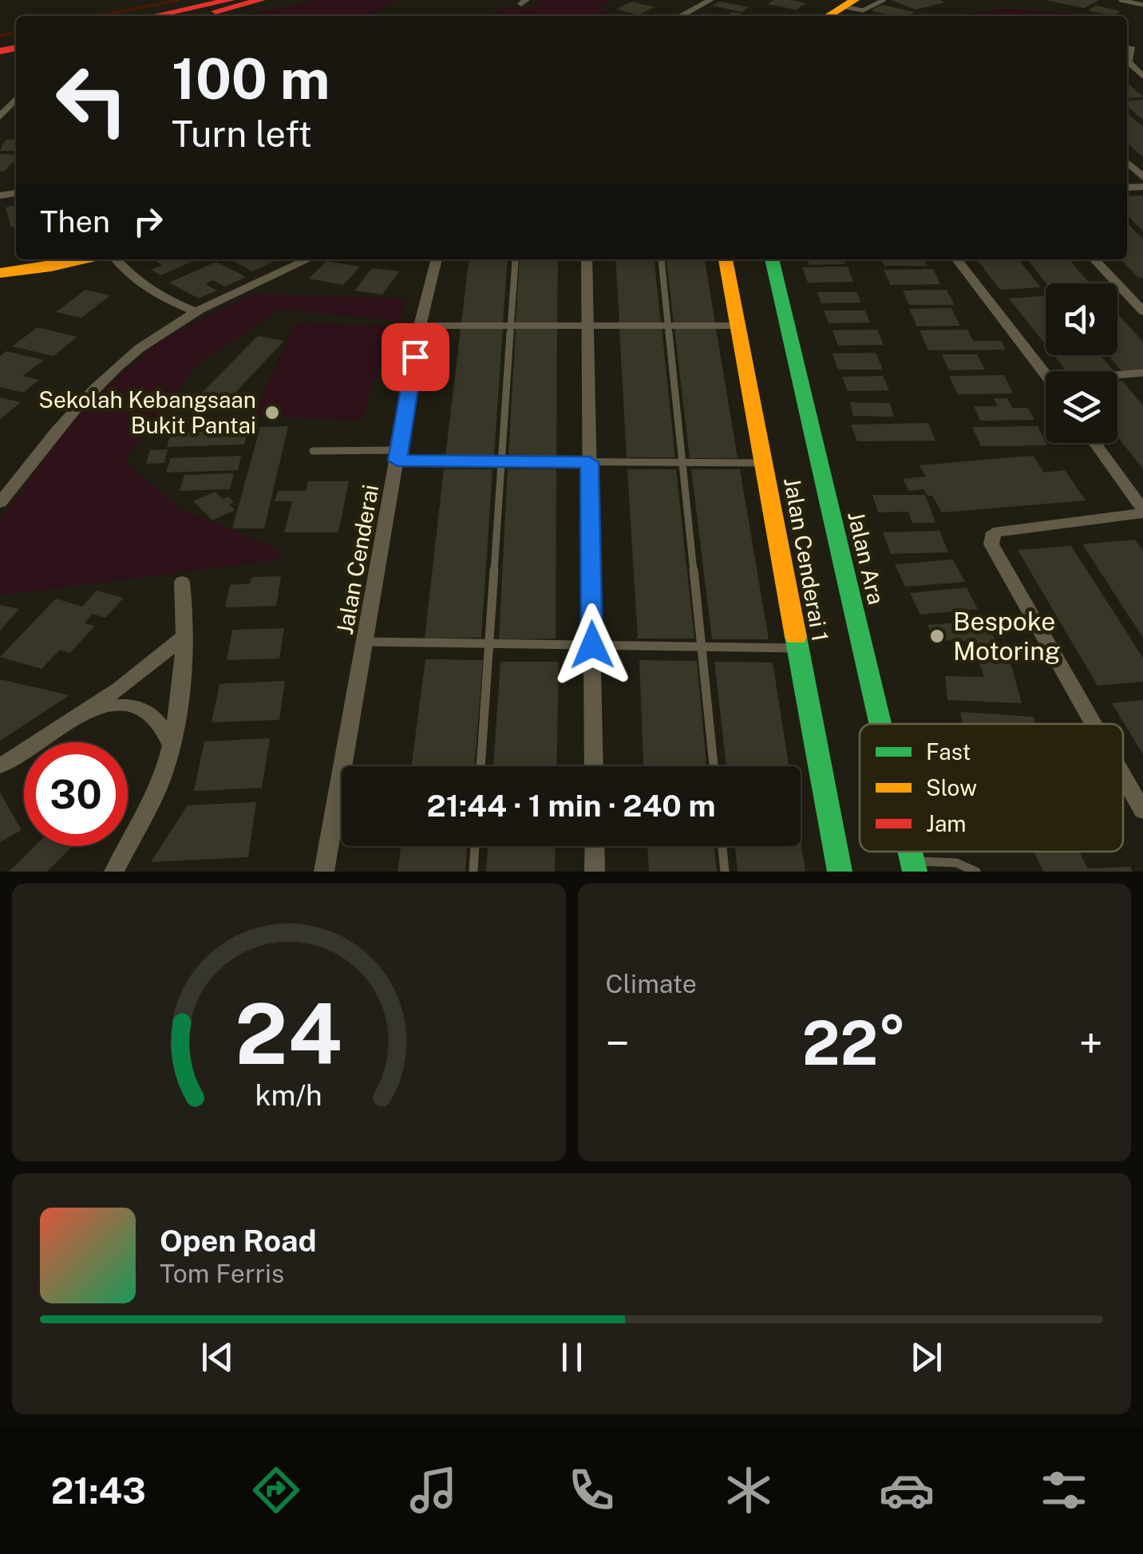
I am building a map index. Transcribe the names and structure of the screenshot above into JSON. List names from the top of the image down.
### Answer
{
  "streets": {
    "main road": ["Jalan Ara", "Jalan Cenderai 1"],
    "street": ["Jalan Cenderai"]
  },
  "places": ["Sekolah Kebangsaan Bukit Pantai", "Bespoke Motoring"],
  "legend": ["Fast", "Slow", "Jam"],
  "page": {
    "turn": ["100 m", "Turn left"],
    "then": "Then",
    "limit": "30",
    "trip": "21:44 · 1 min · 240 m",
    "tile": "Climate",
    "heat": ["−", "22°", "+"],
    "song": ["Open Road", "Tom Ferris"],
    "tabs": "21:43",
    "gauge": ["24", "km/h"]
  }
}
